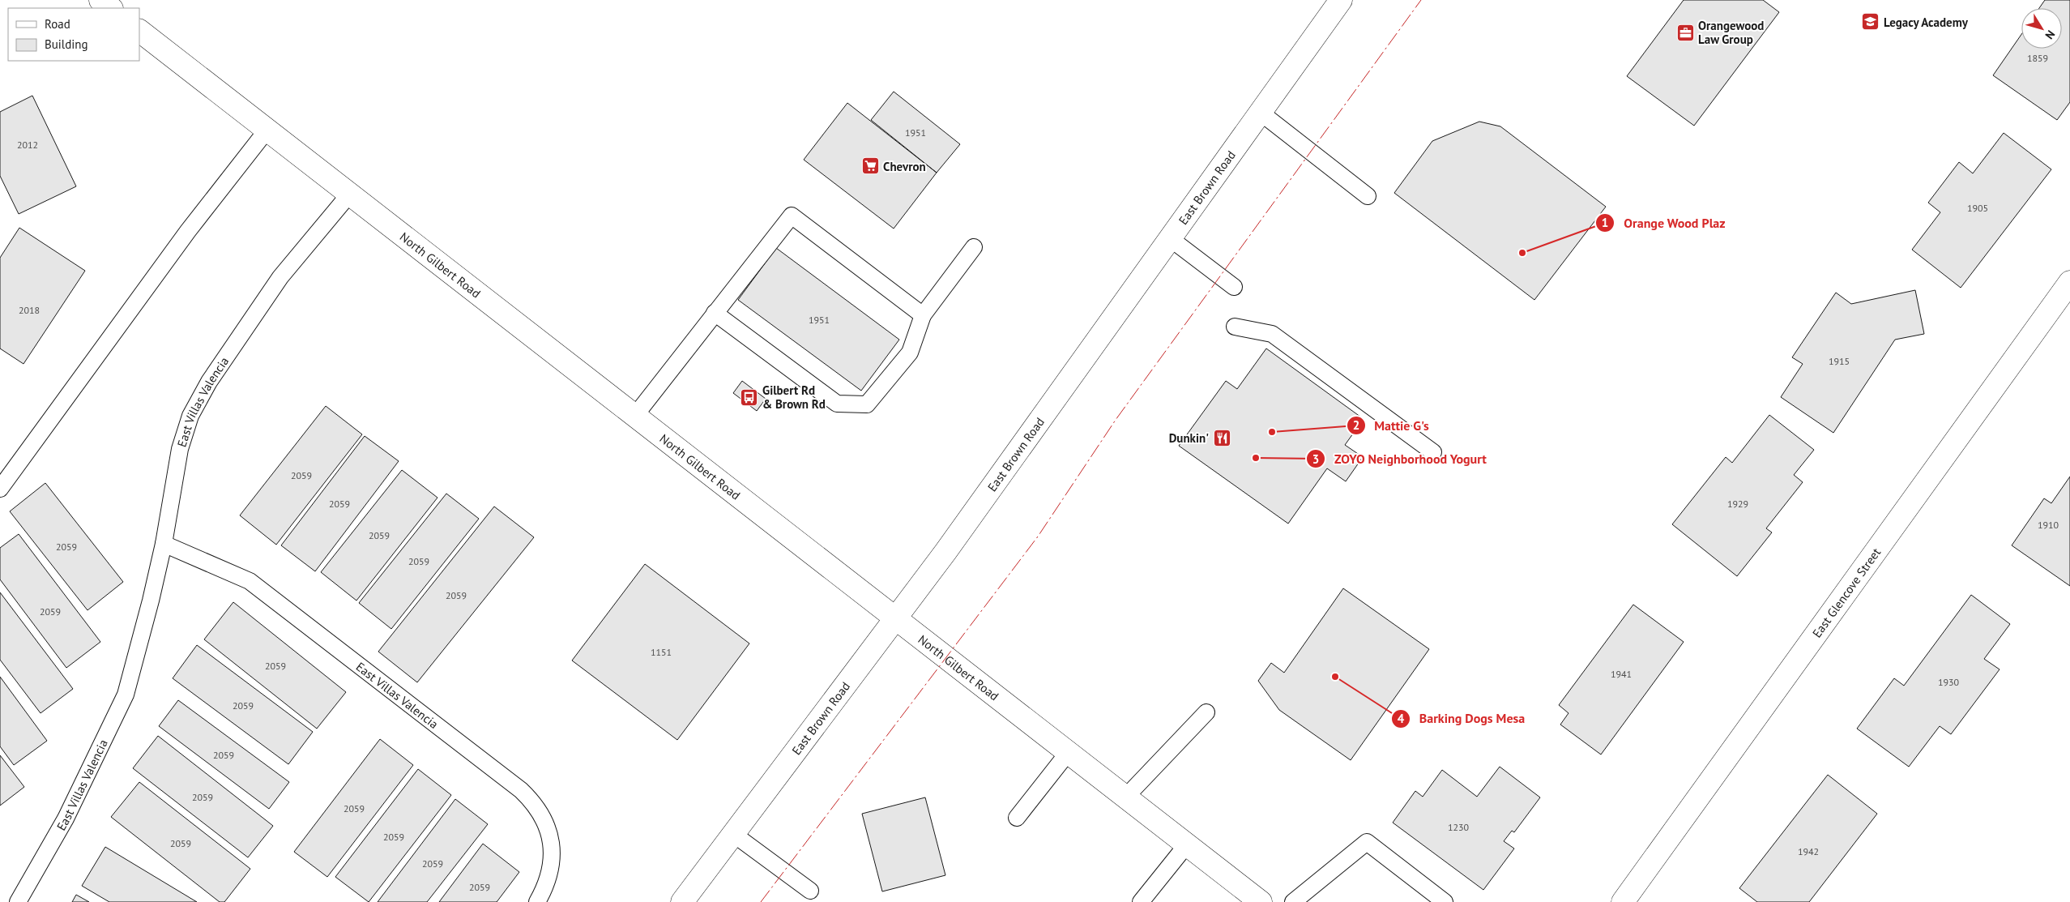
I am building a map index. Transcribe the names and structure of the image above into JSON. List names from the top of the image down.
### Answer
{
  "streets": {
    "main road": ["East Brown Road", "North Gilbert Road", "East Glencove Street"],
    "lane": ["East Villas Valencia"]
  },
  "crossings": [
    ["East Brown Road", "North Gilbert Road"],
    ["North Gilbert Road", "East Villas Valencia"]
  ],
  "places": {
    "school or university": ["Legacy Academy"],
    "office": ["Orangewood Law Group"],
    "supermarket": ["Chevron"],
    "other": [
      "Orange Wood Plaz",
      "Mattie G's",
      "ZOYO Neighborhood Yogurt",
      "Barking Dogs Mesa"
    ],
    "bus stop": ["Gilbert Rd & Brown Rd"],
    "restaurant": ["Dunkin'"]
  },
  "house_numbers": [
    "1859",
    "1951",
    "2012",
    "1905",
    "2018",
    "1951",
    "1915",
    "2059",
    "2059",
    "1929",
    "1910",
    "2059",
    "2059",
    "2059",
    "2059",
    "2059",
    "1151",
    "2059",
    "1941",
    "1930",
    "2059",
    "2059",
    "2059",
    "2059",
    "1230",
    "2059",
    "2059",
    "1942",
    "2059",
    "2059"
  ],
  "legend": ["Road", "Building"],
  "north": "bottom right"
}
